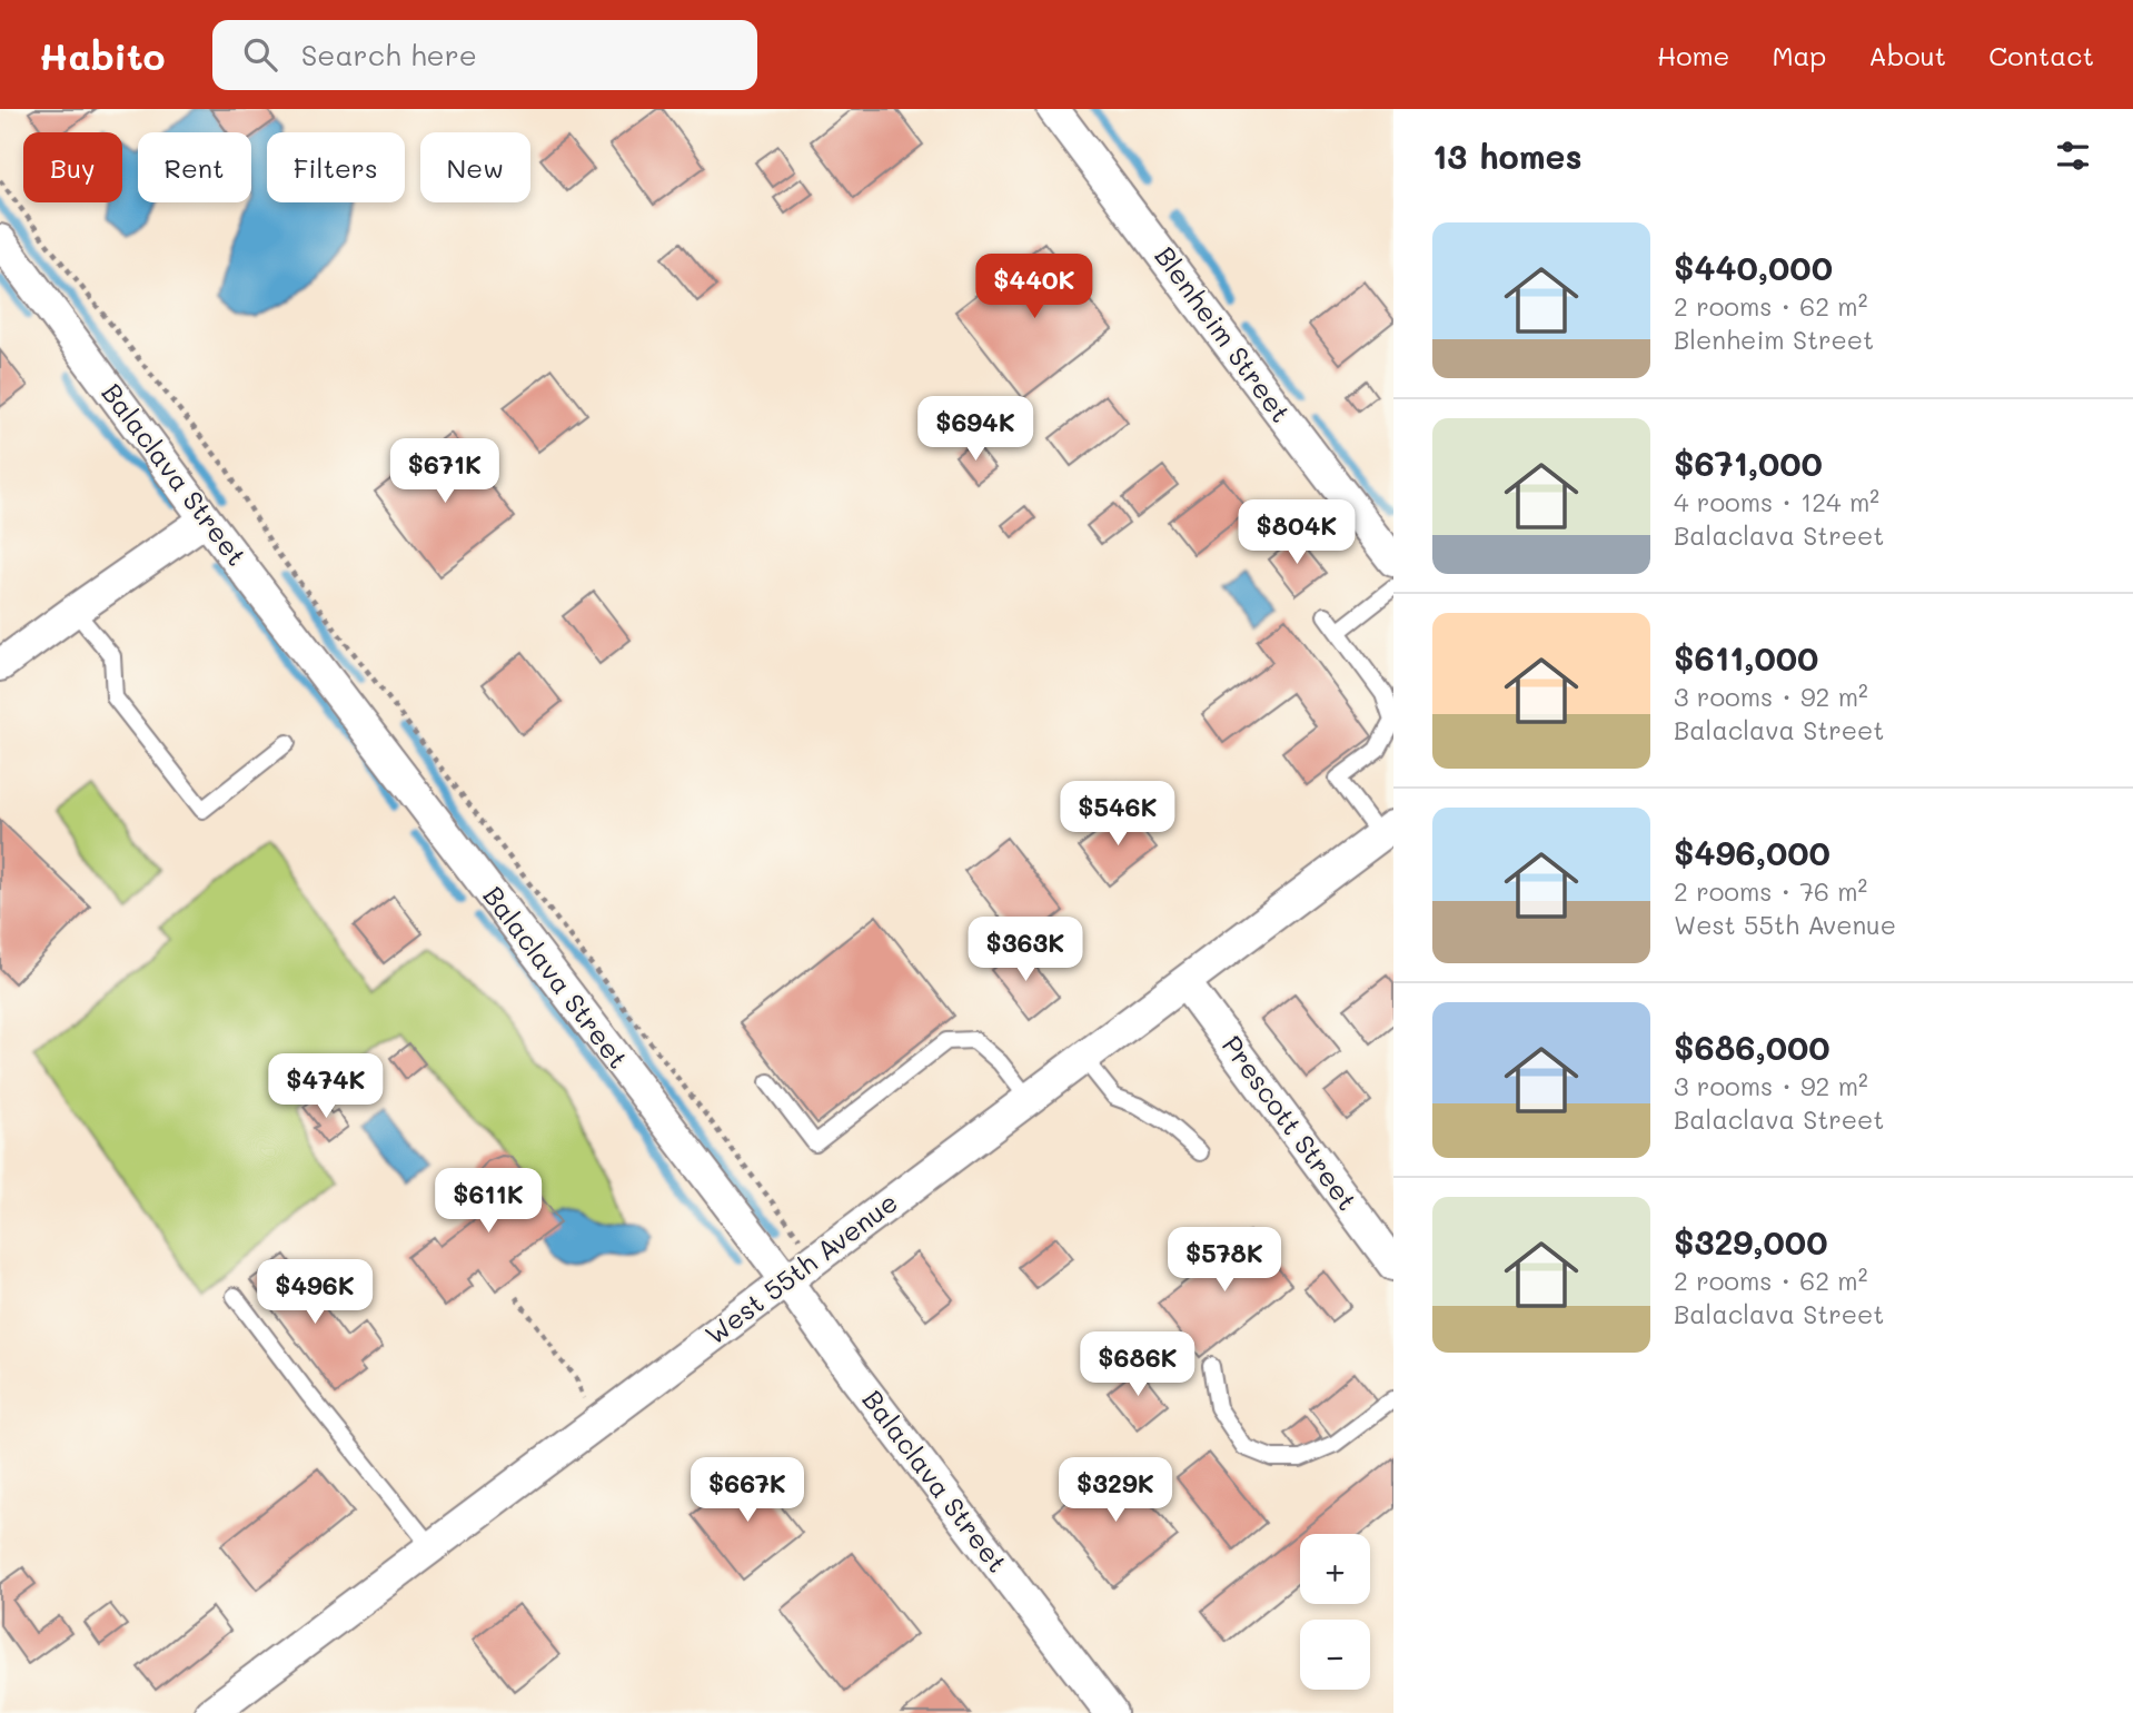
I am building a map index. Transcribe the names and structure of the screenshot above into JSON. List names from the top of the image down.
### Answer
{
  "streets": {
    "street": [
      "Blenheim Street",
      "Balaclava Street",
      "Prescott Street",
      "West 55th Avenue"
    ]
  },
  "crossings": [
    ["Balaclava Street", "West 55th Avenue"],
    ["Prescott Street", "West 55th Avenue"]
  ],
  "page": {
    "header": "Habito",
    "search": "Search here",
    "nav": [
      "Home",
      "Map",
      "About",
      "Contact"
    ],
    "heading": "13 homes",
    "chip": [
      "Buy",
      "Rent",
      "Filters",
      "New"
    ],
    "list": [
      {
        "name": "$440,000",
        "note": "2 rooms · 62 m² · Blenheim Street"
      },
      {
        "name": "$671,000",
        "note": "4 rooms · 124 m² · Balaclava Street"
      },
      {
        "name": "$611,000",
        "note": "3 rooms · 92 m² · Balaclava Street"
      },
      {
        "name": "$496,000",
        "note": "2 rooms · 76 m² · West 55th Avenue"
      },
      {
        "name": "$686,000",
        "note": "3 rooms · 92 m² · Balaclava Street"
      },
      {
        "name": "$329,000",
        "note": "2 rooms · 62 m² · Balaclava Street"
      }
    ],
    "price": [
      "$440K",
      "$694K",
      "$671K",
      "$804K",
      "$546K",
      "$363K",
      "$474K",
      "$611K",
      "$578K",
      "$496K",
      "$686K",
      "$667K",
      "$329K"
    ],
    "map_buttons": ["+", "−"]
  }
}
